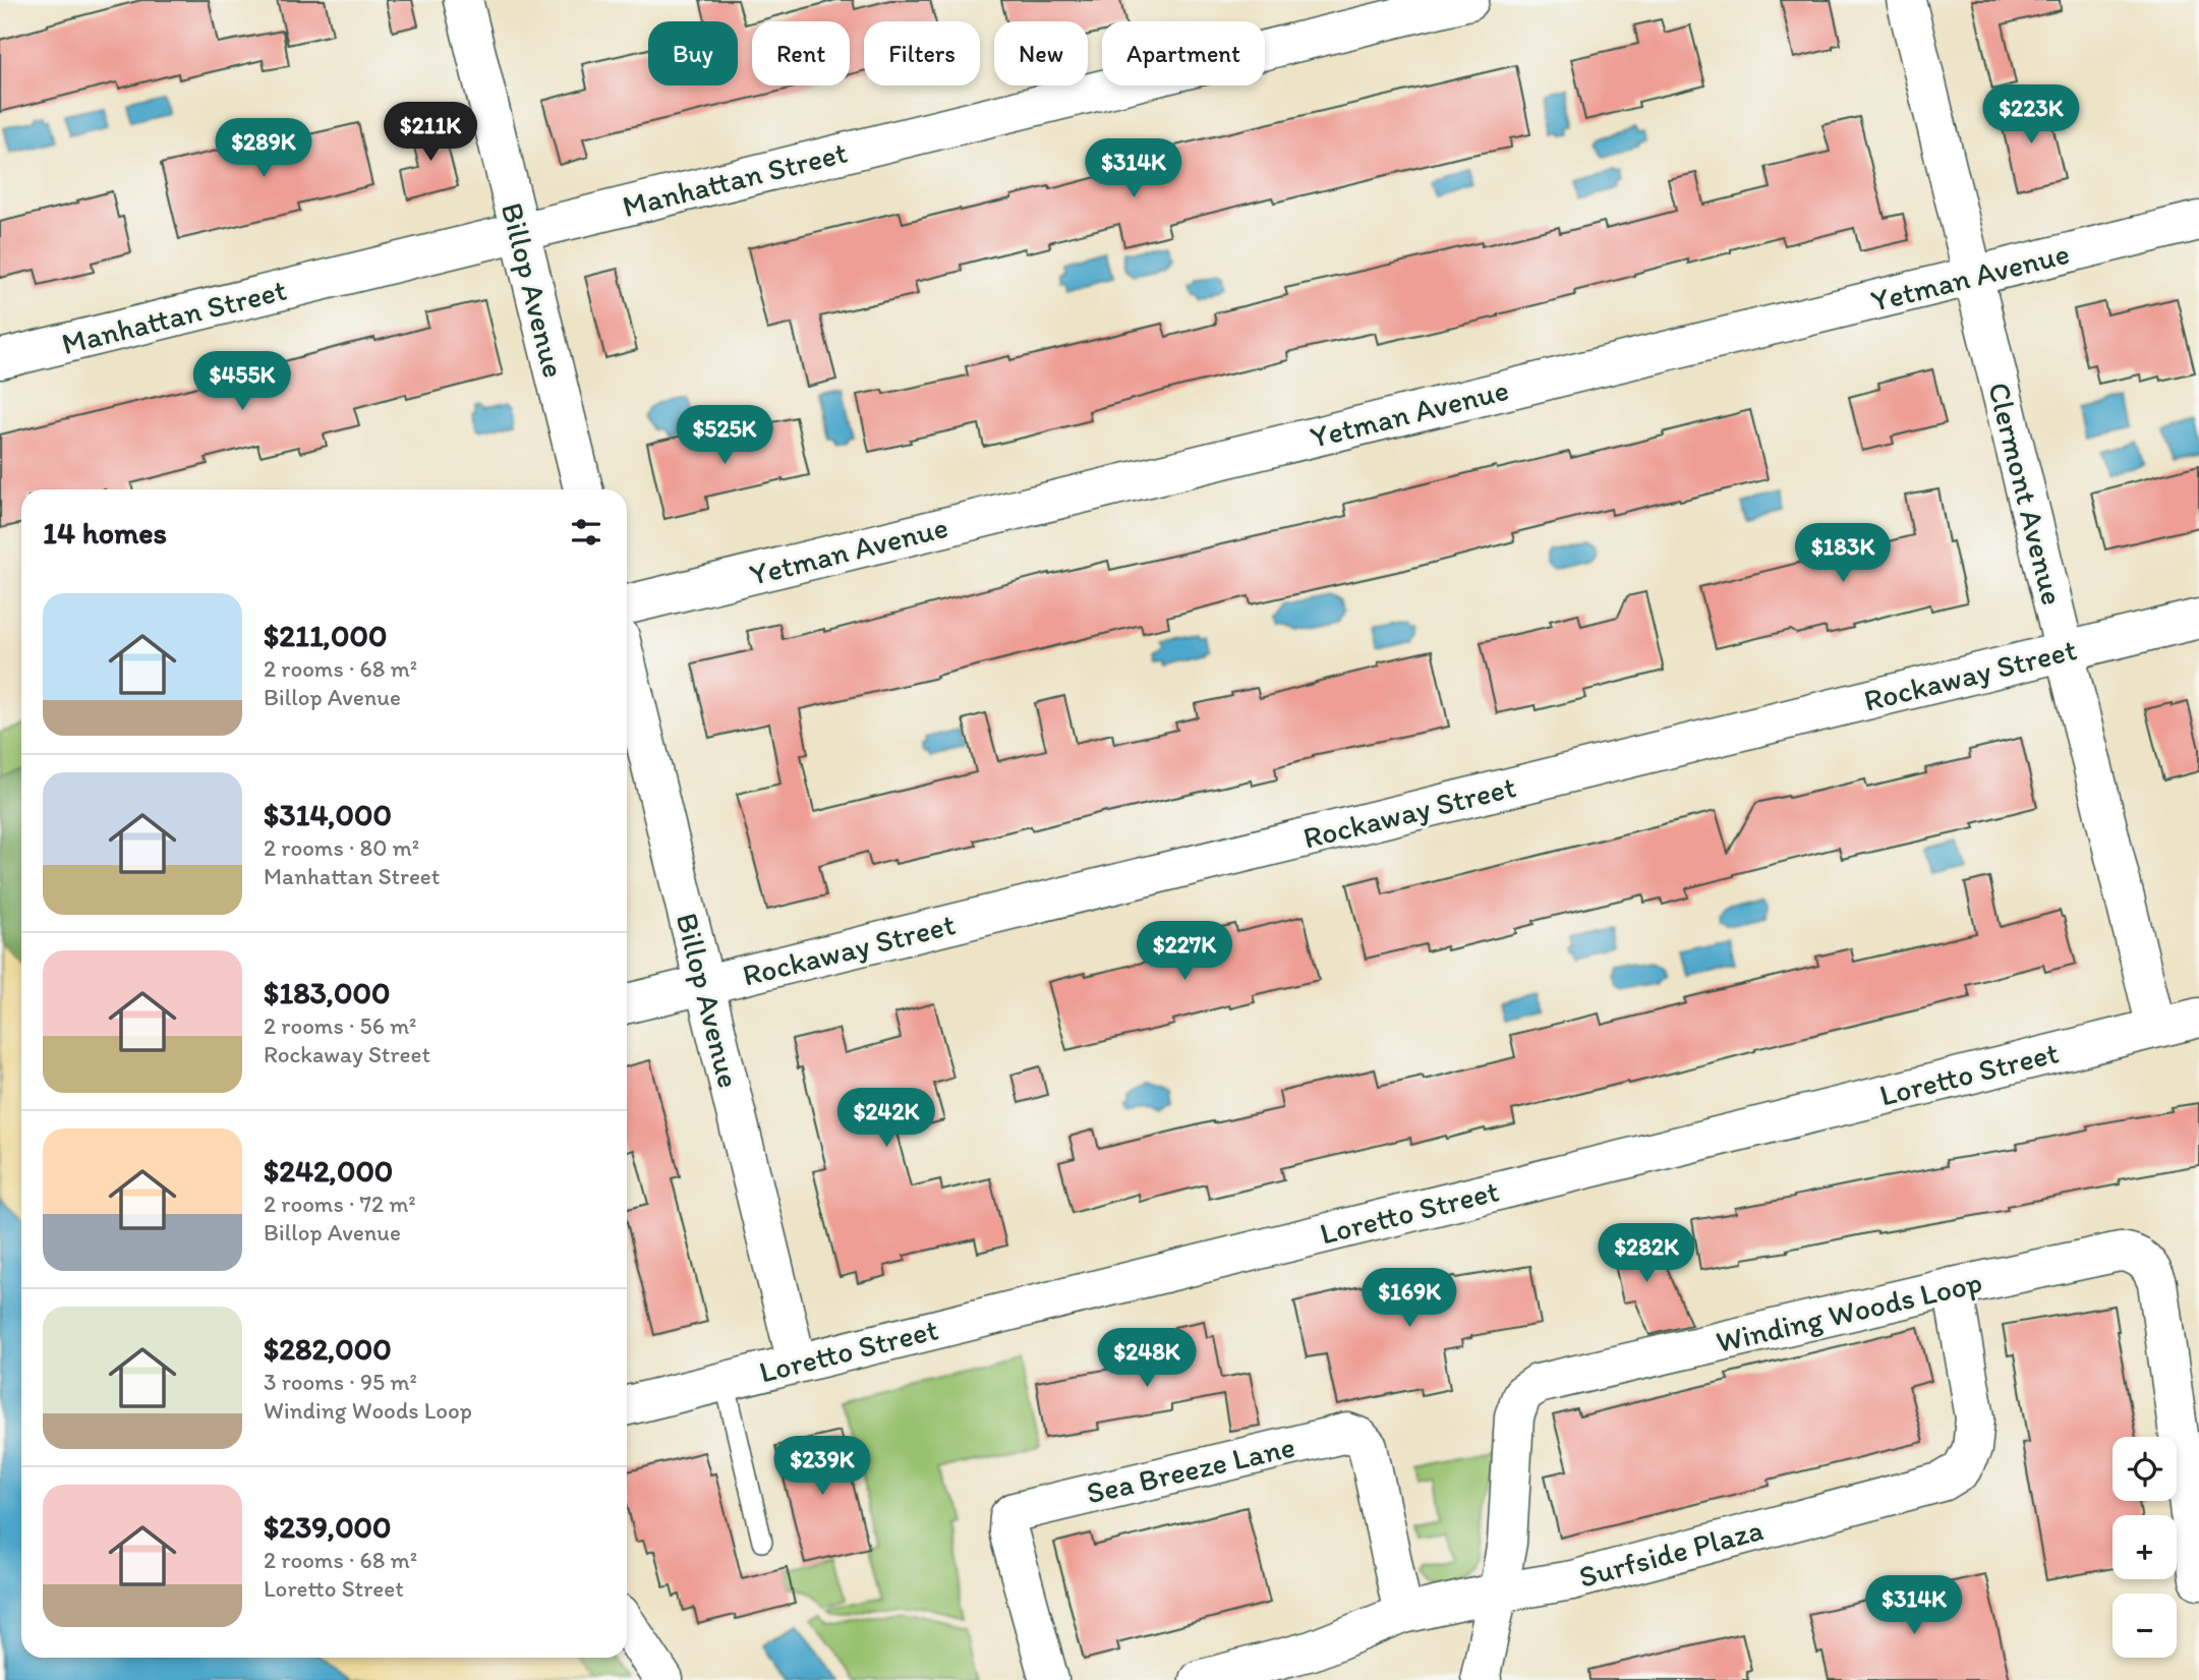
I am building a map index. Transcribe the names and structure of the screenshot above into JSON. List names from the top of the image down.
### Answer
{
  "streets": {
    "street": [
      "Manhattan Street",
      "Yetman Avenue",
      "Billop Avenue",
      "Clermont Avenue",
      "Rockaway Street",
      "Loretto Street",
      "Winding Woods Loop",
      "Sea Breeze Lane",
      "Surfside Plaza"
    ]
  },
  "crossings": [
    ["Manhattan Street", "Billop Avenue"],
    ["Yetman Avenue", "Clermont Avenue"],
    ["Billop Avenue", "Rockaway Street"],
    ["Billop Avenue", "Loretto Street"],
    ["Clermont Avenue", "Rockaway Street"],
    ["Clermont Avenue", "Loretto Street"],
    ["Winding Woods Loop", "Surfside Plaza"],
    ["Sea Breeze Lane", "Surfside Plaza"]
  ],
  "page": {
    "chip": [
      "Buy",
      "Rent",
      "Filters",
      "New",
      "Apartment"
    ],
    "price": [
      "$223K",
      "$211K",
      "$289K",
      "$314K",
      "$455K",
      "$525K",
      "$183K",
      "$227K",
      "$242K",
      "$282K",
      "$169K",
      "$248K",
      "$239K",
      "$314K"
    ],
    "heading": "14 homes",
    "list": [
      {
        "name": "$211,000",
        "note": "2 rooms · 68 m² · Billop Avenue"
      },
      {
        "name": "$314,000",
        "note": "2 rooms · 80 m² · Manhattan Street"
      },
      {
        "name": "$183,000",
        "note": "2 rooms · 56 m² · Rockaway Street"
      },
      {
        "name": "$242,000",
        "note": "2 rooms · 72 m² · Billop Avenue"
      },
      {
        "name": "$282,000",
        "note": "3 rooms · 95 m² · Winding Woods Loop"
      },
      {
        "name": "$239,000",
        "note": "2 rooms · 68 m² · Loretto Street"
      }
    ],
    "map_buttons": ["+", "−"]
  }
}
